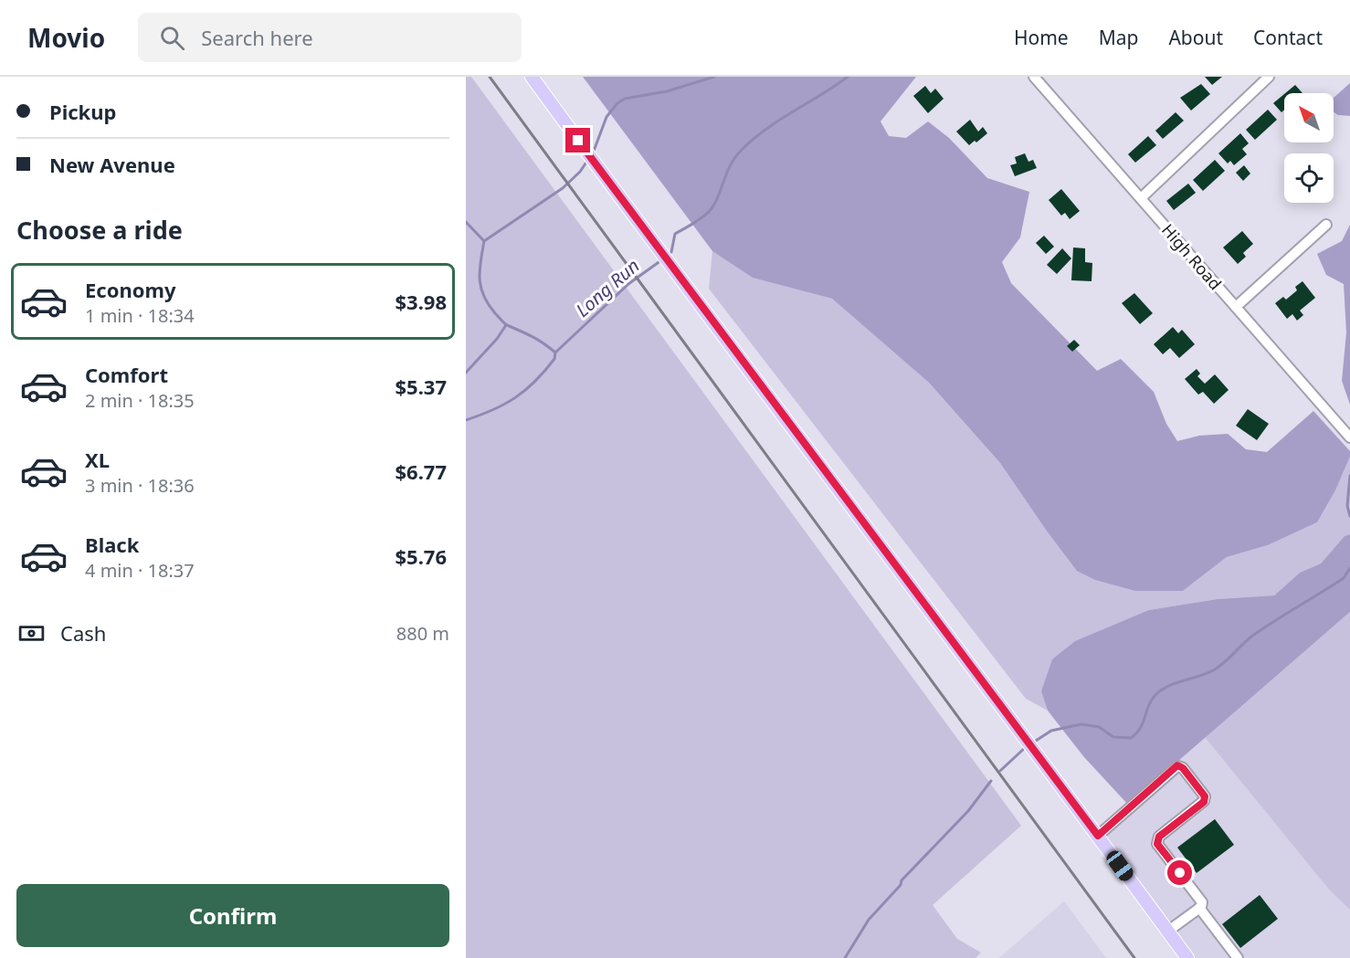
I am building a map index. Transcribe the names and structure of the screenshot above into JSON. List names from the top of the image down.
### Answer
{
  "streets": {
    "street": ["High Road"]
  },
  "water": ["Long Run"],
  "north": "top left",
  "page": {
    "header": "Movio",
    "search": "Search here",
    "nav": [
      "Home",
      "Map",
      "About",
      "Contact"
    ],
    "banner": ["Pickup", "New Avenue"],
    "heading": "Choose a ride",
    "list": [
      {
        "name": "Economy",
        "note": "1 min · 18:34",
        "value": "$3.98"
      },
      {
        "name": "Comfort",
        "note": "2 min · 18:35",
        "value": "$5.37"
      },
      {
        "name": "XL",
        "note": "3 min · 18:36",
        "value": "$6.77"
      },
      {
        "name": "Black",
        "note": "4 min · 18:37",
        "value": "$5.76"
      }
    ],
    "pay": ["Cash", "880 m"],
    "buttons": "Confirm"
  }
}
